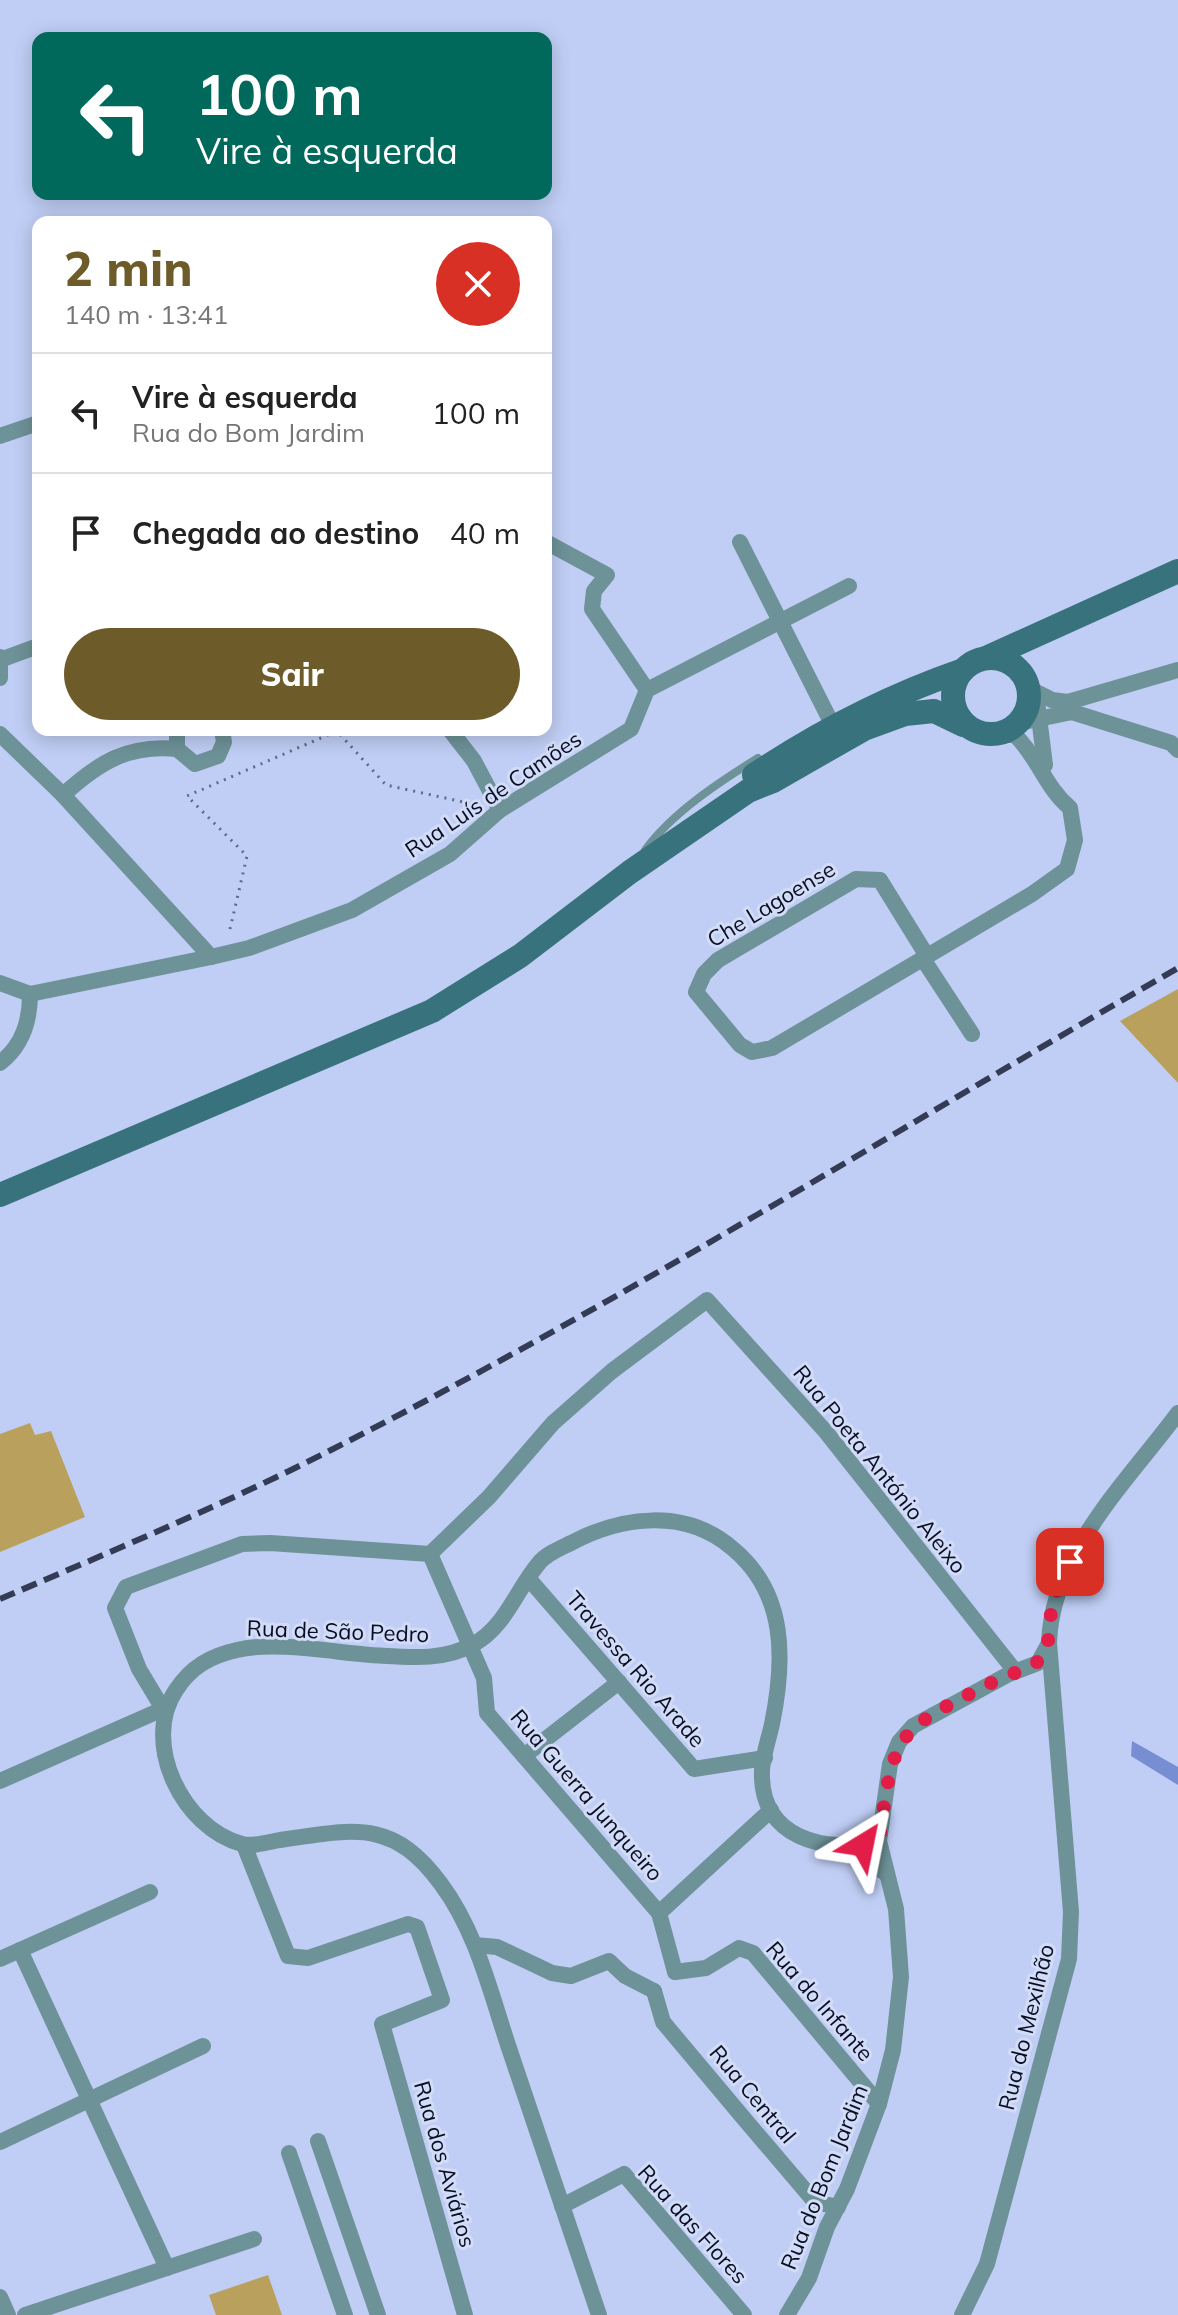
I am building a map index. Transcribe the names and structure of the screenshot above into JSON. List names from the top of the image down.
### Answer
{
  "streets": {
    "street": [
      "Rua Luís de Camões",
      "Che Lagoense",
      "Rua Poeta António Aleixo",
      "Rua de São Pedro",
      "Travessa Rio Arade",
      "Rua Guerra Junqueiro",
      "Rua do Infante",
      "Rua do Mexilhão",
      "Rua Central",
      "Rua dos Aviários",
      "Rua do Bom Jardim",
      "Rua das Flores"
    ]
  },
  "crossings": [
    ["Rua Poeta António Aleixo", "Rua Guerra Junqueiro"],
    ["Rua Poeta António Aleixo", "Rua do Bom Jardim"],
    ["Rua de São Pedro", "Travessa Rio Arade"],
    ["Rua de São Pedro", "Rua Guerra Junqueiro"],
    ["Rua Guerra Junqueiro", "Rua do Infante"],
    ["Rua do Infante", "Rua do Bom Jardim"],
    ["Rua do Mexilhão", "Rua do Bom Jardim"],
    ["Rua Central", "Rua do Bom Jardim"]
  ],
  "page": {
    "turn": ["100 m", "Vire à esquerda"],
    "heading": ["2 min", "140 m · 13:41"],
    "list": [
      {
        "name": "Vire à esquerda",
        "note": "Rua do Bom Jardim",
        "value": "100 m"
      },
      {
        "name": "Chegada ao destino",
        "value": "40 m"
      }
    ],
    "buttons": "Sair"
  }
}
